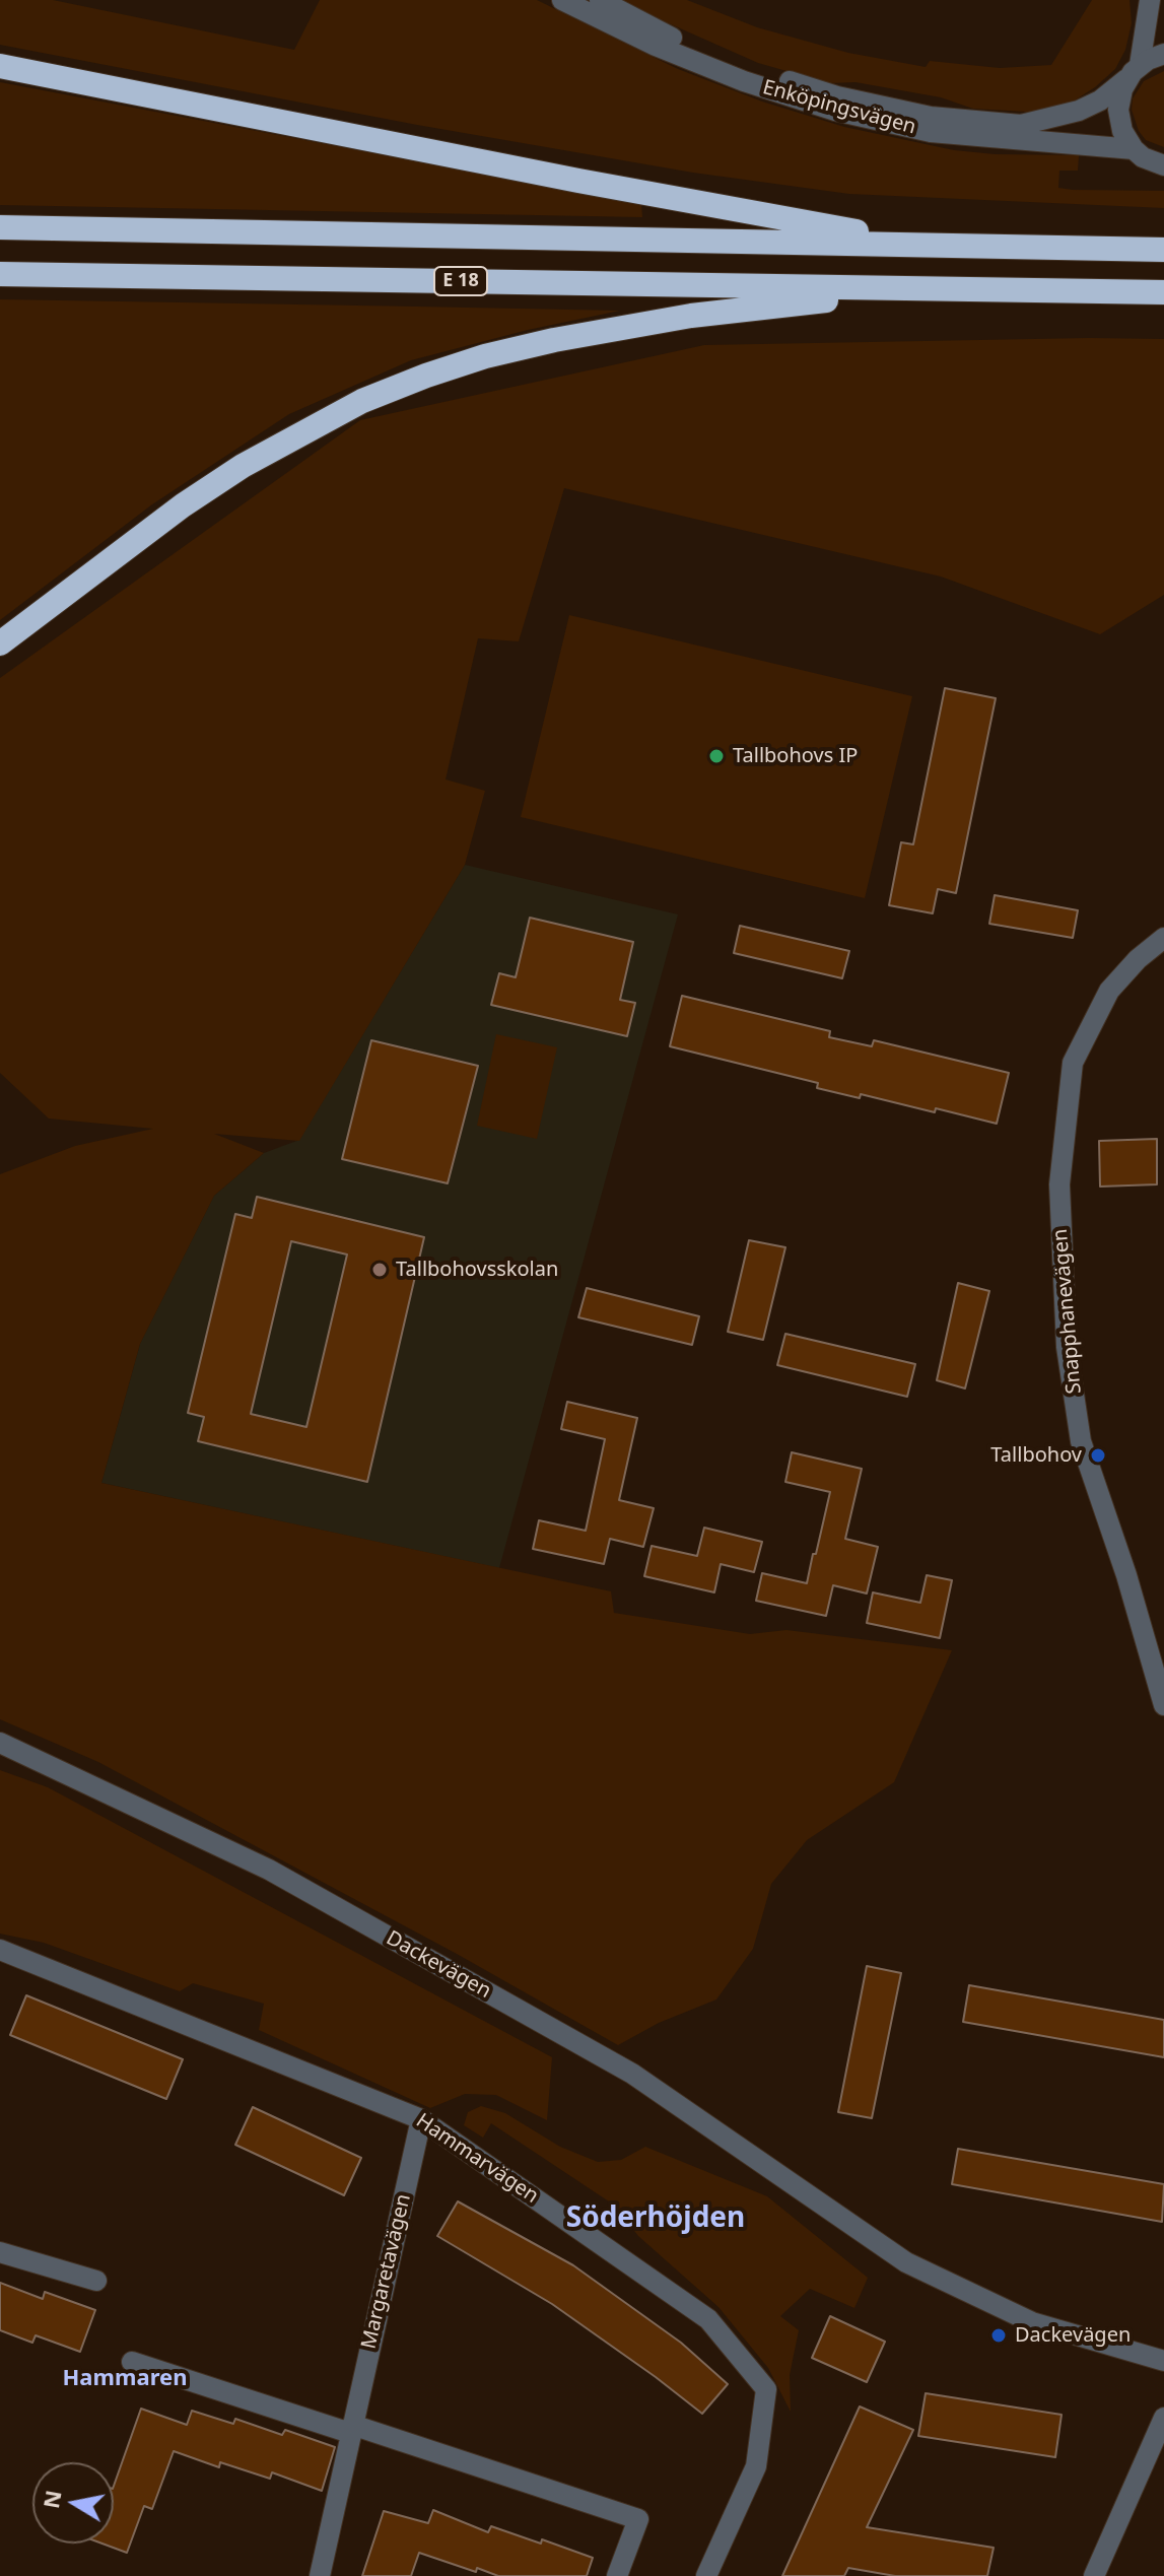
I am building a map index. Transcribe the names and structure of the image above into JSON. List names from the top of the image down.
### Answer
{
  "streets": {
    "highway": ["E 18"],
    "street": [
      "Enköpingsvägen",
      "Snapphanevägen",
      "Dackevägen",
      "Hammarvägen",
      "Margaretavägen"
    ]
  },
  "crossings": [
    ["Hammarvägen", "Margaretavägen"]
  ],
  "districts": ["Söderhöjden", "Hammaren"],
  "places": [
    "Tallbohovs IP",
    "Tallbohovsskolan",
    "Tallbohov",
    "Dackevägen"
  ],
  "north": "left"
}
